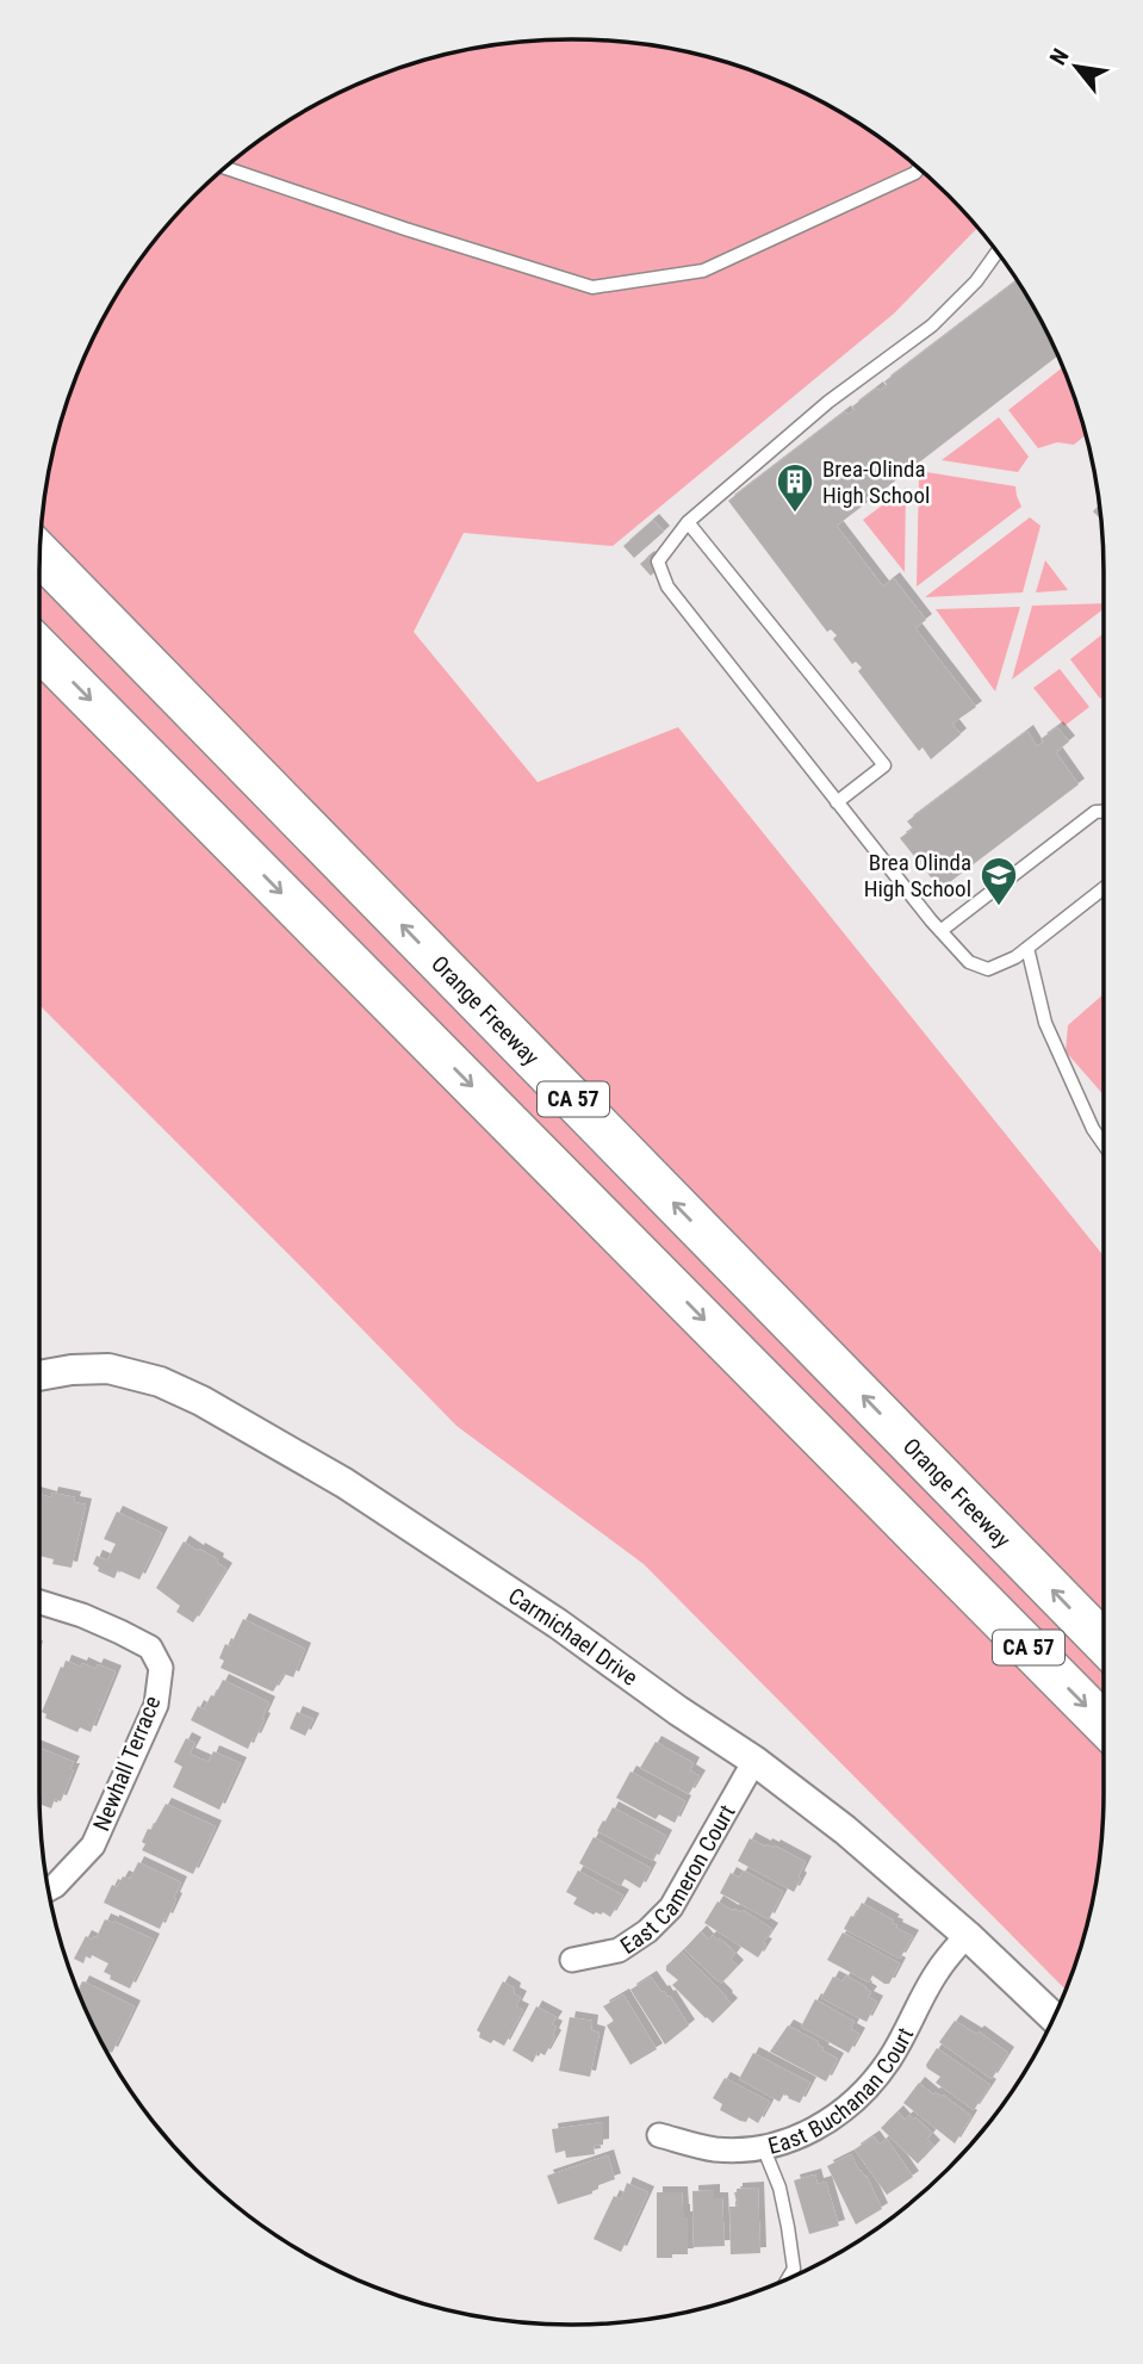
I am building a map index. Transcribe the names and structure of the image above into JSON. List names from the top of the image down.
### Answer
{
  "streets": {
    "highway": ["Orange Freeway", "CA 57"],
    "street": [
      "Carmichael Drive",
      "Newhall Terrace",
      "East Cameron Court",
      "East Buchanan Court"
    ]
  },
  "crossings": [
    ["Carmichael Drive", "East Cameron Court"],
    ["Carmichael Drive", "East Buchanan Court"]
  ],
  "places": {
    "building": ["Brea-Olinda High School"],
    "school or university": ["Brea Olinda High School"]
  },
  "north": "top left"
}
